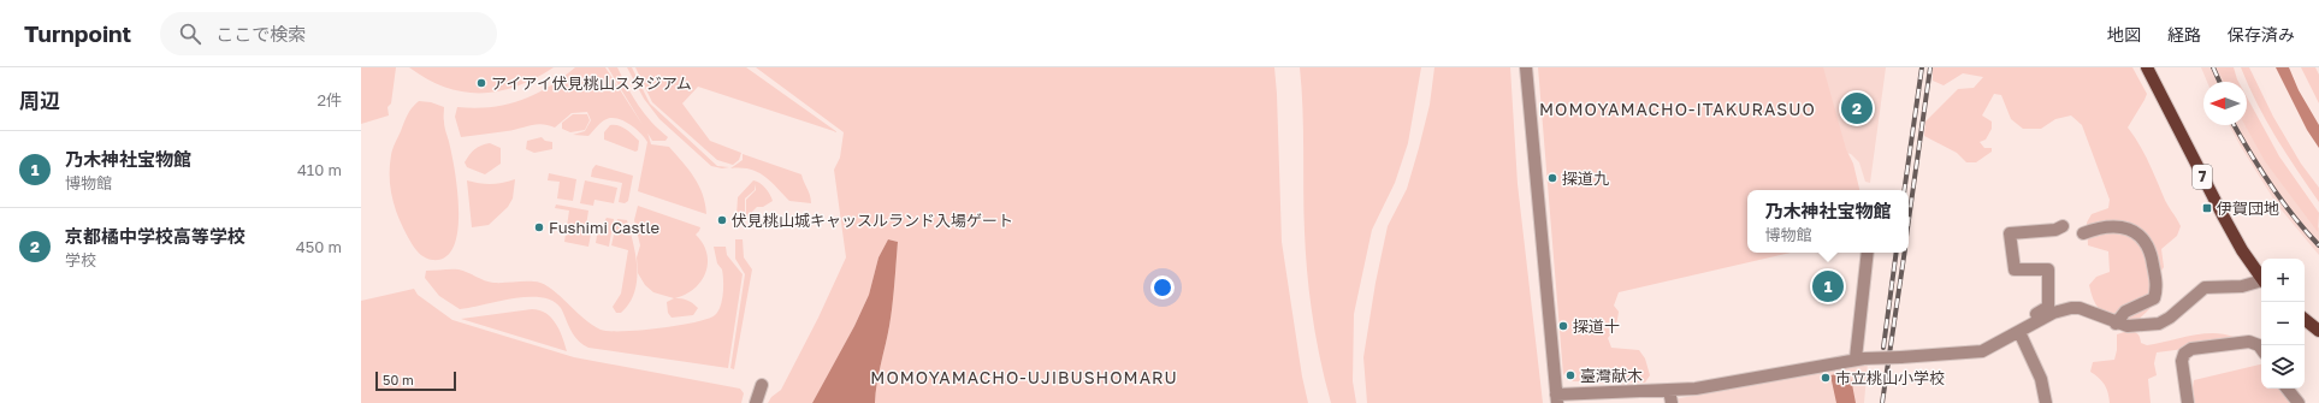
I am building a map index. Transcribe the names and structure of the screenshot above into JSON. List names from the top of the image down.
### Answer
{
  "streets": {
    "main road": ["7"]
  },
  "districts": ["MOMOYAMACHO-ITAKURASUO", "MOMOYAMACHO-UJIBUSHOMARU"],
  "places": {
    "other": [
      "アイアイ伏見桃山スタジアム",
      "探道九",
      "伏見桃山城キャッスルランド入場ゲート",
      "Fushimi Castle",
      "探道十",
      "臺灣献木",
      "市立桃山小学校"
    ],
    "transit": ["伊賀団地"]
  },
  "scale_bar": "50 m",
  "north": "left",
  "page": {
    "header": "Turnpoint",
    "search": "ここで検索",
    "nav": ["地図", "経路", "保存済み"],
    "heading": ["周辺", "2件"],
    "pins": ["2", "1"],
    "list": [
      {
        "mark": "1",
        "name": "乃木神社宝物館",
        "note": "博物館",
        "value": "410 m"
      },
      {
        "mark": "2",
        "name": "京都橘中学校高等学校",
        "note": "学校",
        "value": "450 m"
      }
    ],
    "popup": ["乃木神社宝物館", "博物館"],
    "map_buttons": ["+", "−"],
    "scale": "50 m"
  }
}
